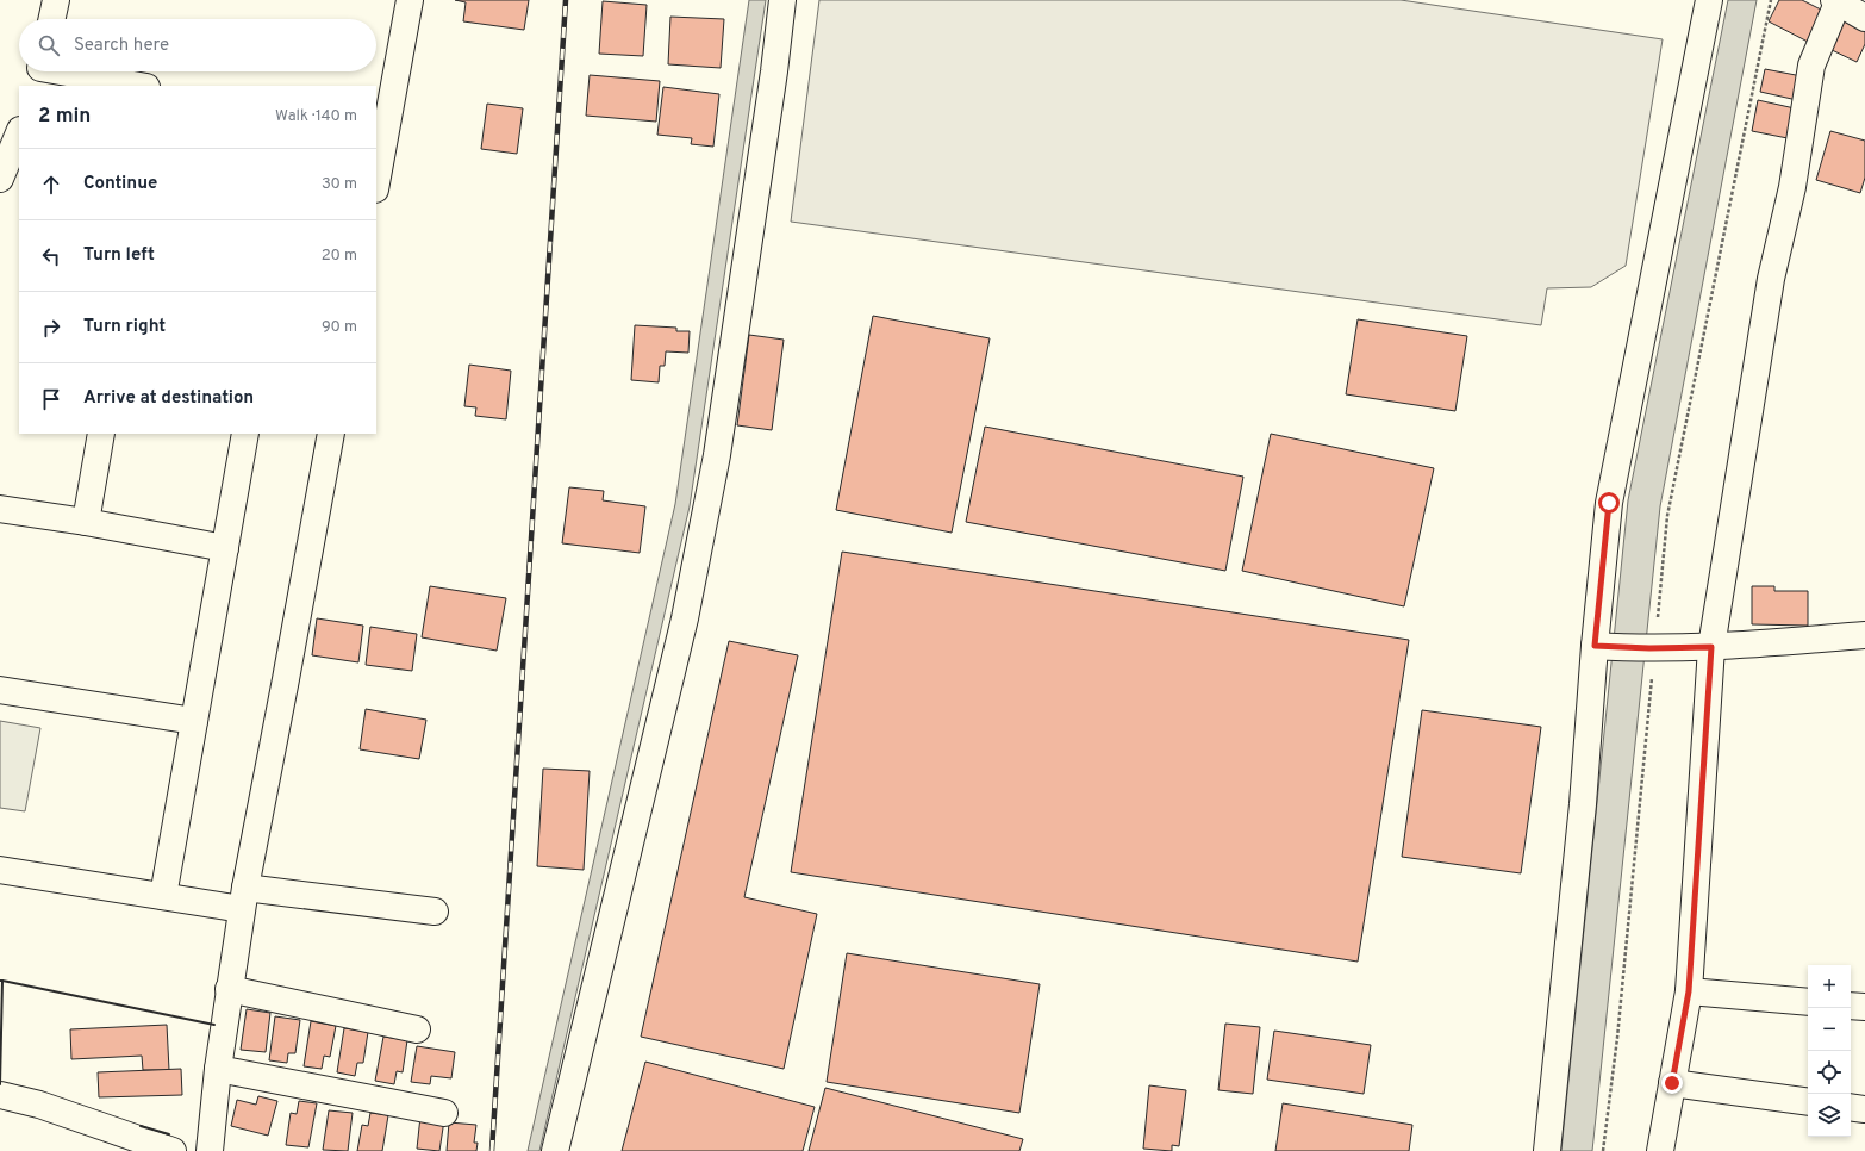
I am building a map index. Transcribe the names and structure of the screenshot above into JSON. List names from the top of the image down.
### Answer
{
  "page": {
    "search": "Search here",
    "heading": ["2 min", "Walk · 140 m"],
    "list": [
      ["Continue", "30 m"],
      ["Turn left", "20 m"],
      ["Turn right", "90 m"],
      "Arrive at destination"
    ],
    "map_buttons": ["+", "−"]
  }
}
